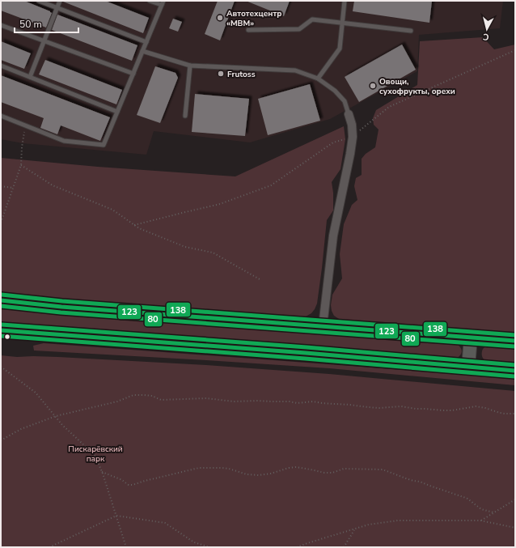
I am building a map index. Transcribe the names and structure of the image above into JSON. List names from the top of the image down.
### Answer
{
  "parks": ["Пискарёвский парк"],
  "places": ["Автотехцентр «МВМ»", "Frutoss", "Овощи, сухофрукты, орехи"],
  "lines": ["transit line 138", "transit line 123", "transit line 80"],
  "scale_bar": "50 m",
  "north": "bottom"
}
